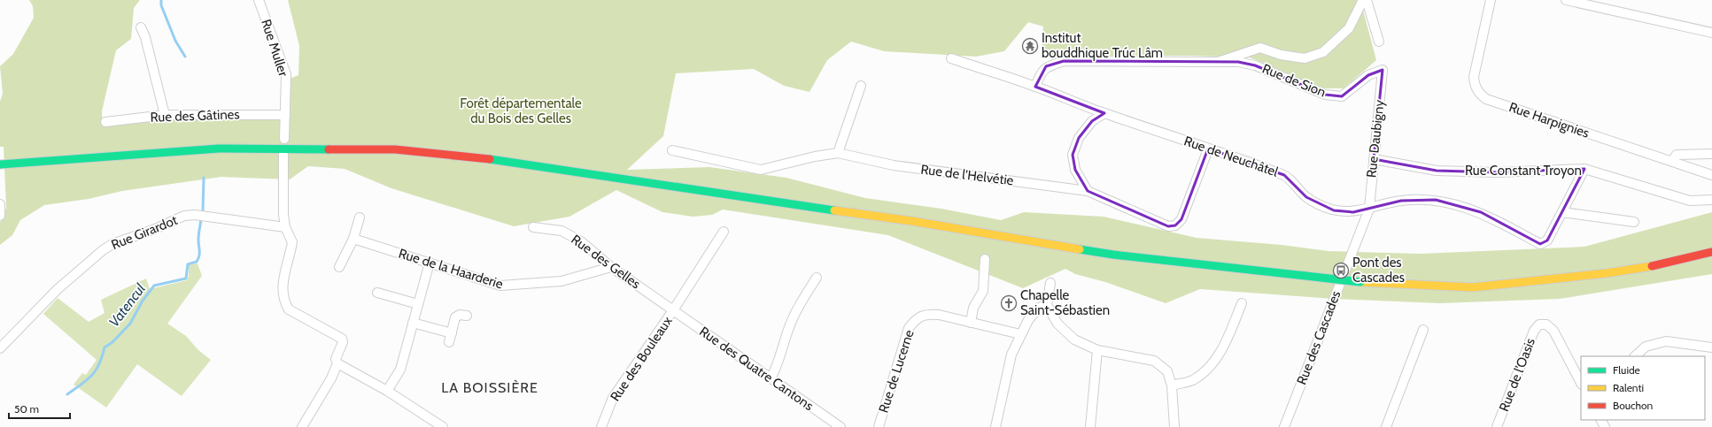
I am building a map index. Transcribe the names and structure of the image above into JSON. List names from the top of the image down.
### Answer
{
  "streets": {
    "street": [
      "Rue Muller",
      "Rue de Sion",
      "Rue des Gâtines",
      "Rue Harpignies",
      "Rue Daubigny",
      "Rue de Neuchâtel",
      "Rue Constant Troyon",
      "Rue de l'Helvétie",
      "Rue Girardot",
      "Rue des Gelles",
      "Rue de la Haarderie",
      "Rue des Cascades",
      "Rue des Bouleaux",
      "Rue des Quatre Cantons",
      "Rue de Lucerne",
      "Rue de l’Oasis"
    ]
  },
  "crossings": [
    ["Rue Muller", "Rue des Gâtines"],
    ["Rue de Sion", "Rue Daubigny"],
    ["Rue de Sion", "Rue de Neuchâtel"],
    ["Rue Daubigny", "Rue de Neuchâtel"],
    ["Rue Daubigny", "Rue Constant Troyon"],
    ["Rue Daubigny", "Rue des Cascades"],
    ["Rue de Neuchâtel", "Rue Constant Troyon"],
    ["Rue de Neuchâtel", "Rue de l'Helvétie"],
    ["Rue de Neuchâtel", "Rue des Cascades"],
    ["Rue des Gelles", "Rue de la Haarderie"],
    ["Rue des Gelles", "Rue des Bouleaux"],
    ["Rue des Gelles", "Rue des Quatre Cantons"],
    ["Rue des Bouleaux", "Rue des Quatre Cantons"]
  ],
  "districts": ["LA BOISSIÈRE"],
  "water": ["Vatencul"],
  "parks": ["Forêt départementale du Bois des Gelles"],
  "places": {
    "temple": ["Institut bouddhique Trúc Lâm"],
    "bus stop": ["Pont des Cascades"],
    "church": ["Chapelle Saint-Sébastien"]
  },
  "legend": ["Fluide", "Ralenti", "Bouchon"],
  "scale_bar": "50 m"
}
